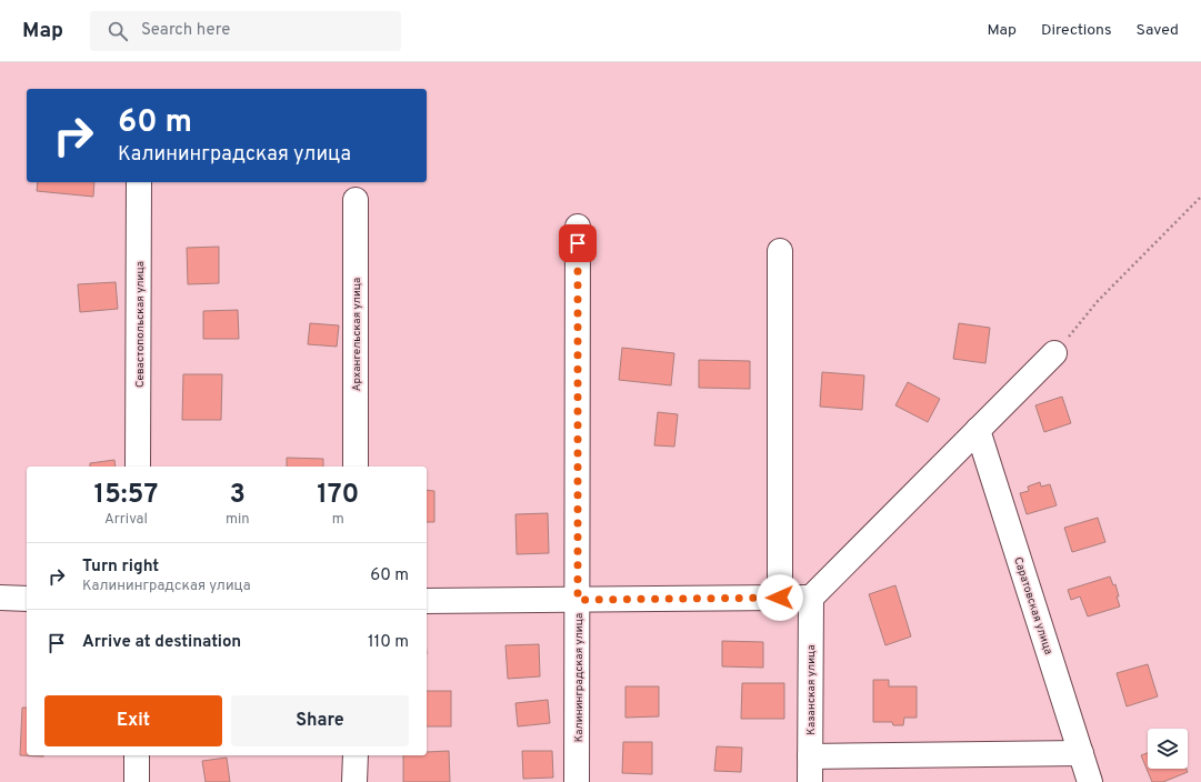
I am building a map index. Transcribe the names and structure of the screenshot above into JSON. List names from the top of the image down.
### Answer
{
  "streets": {
    "street": [
      "Севастопольская улица",
      "Архангельская улица",
      "Саратовская улица",
      "Калининградская улица",
      "Казанская улица"
    ]
  },
  "page": {
    "header": "Map",
    "search": "Search here",
    "nav": ["Map", "Directions", "Saved"],
    "turn": ["60 m", "Калининградская улица"],
    "eta": [
      "15:57",
      "Arrival",
      "3",
      "min",
      "170",
      "m"
    ],
    "list": [
      {
        "name": "Turn right",
        "note": "Калининградская улица",
        "value": "60 m"
      },
      {
        "name": "Arrive at destination",
        "value": "110 m"
      }
    ],
    "buttons": ["Exit", "Share"]
  }
}
